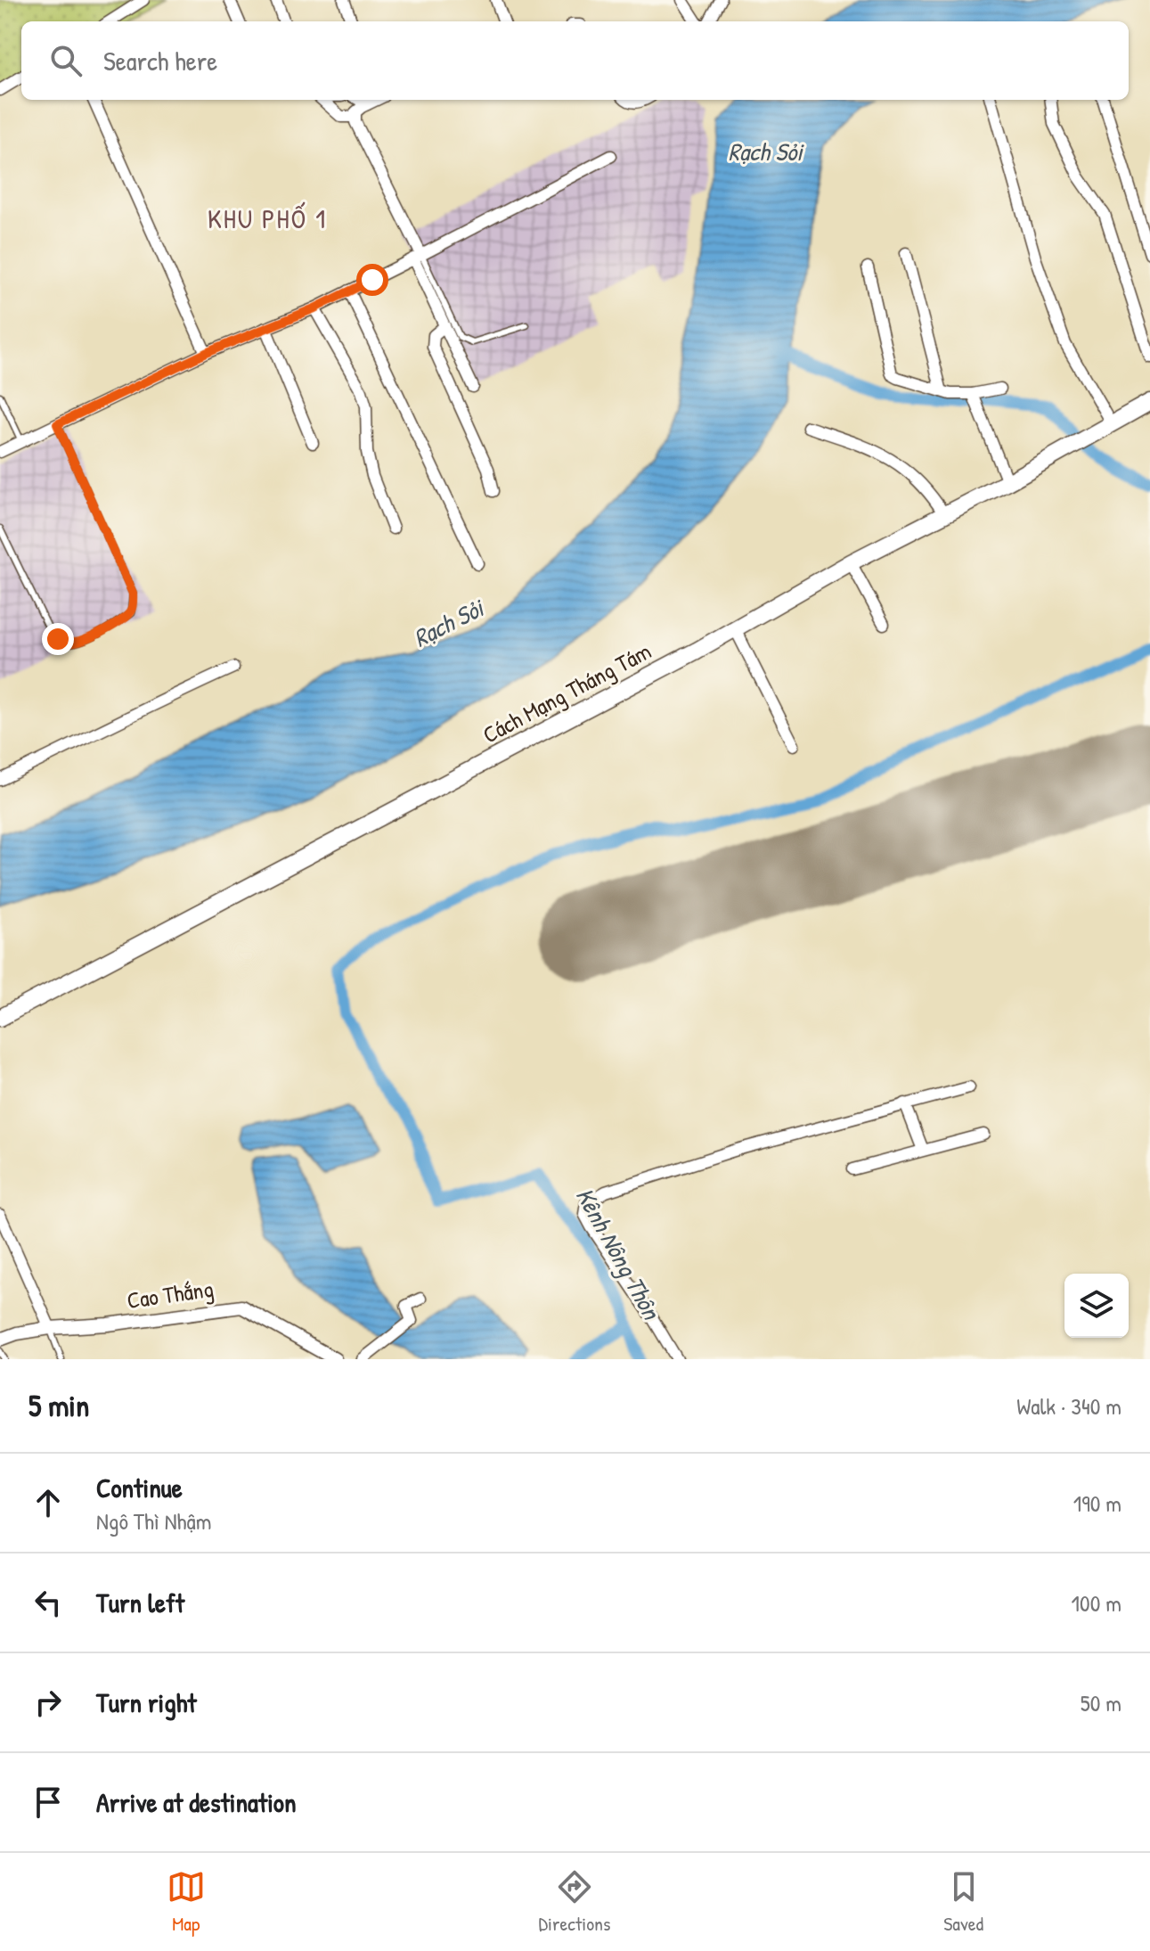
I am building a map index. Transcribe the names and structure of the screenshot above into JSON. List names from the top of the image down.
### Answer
{
  "streets": {
    "main road": ["Cách Mạng Tháng Tám"],
    "street": ["Cao Thắng"]
  },
  "districts": ["KHU PHỐ 1"],
  "water": ["Rạch Sỏi", "Kênh Nông Thôn"],
  "page": {
    "search": "Search here",
    "heading": ["5 min", "Walk · 340 m"],
    "list": [
      ["Continue", "Ngô Thì Nhậm", "190 m"],
      ["Turn left", "100 m"],
      ["Turn right", "50 m"],
      "Arrive at destination"
    ],
    "nav": ["Map", "Directions", "Saved"]
  }
}
